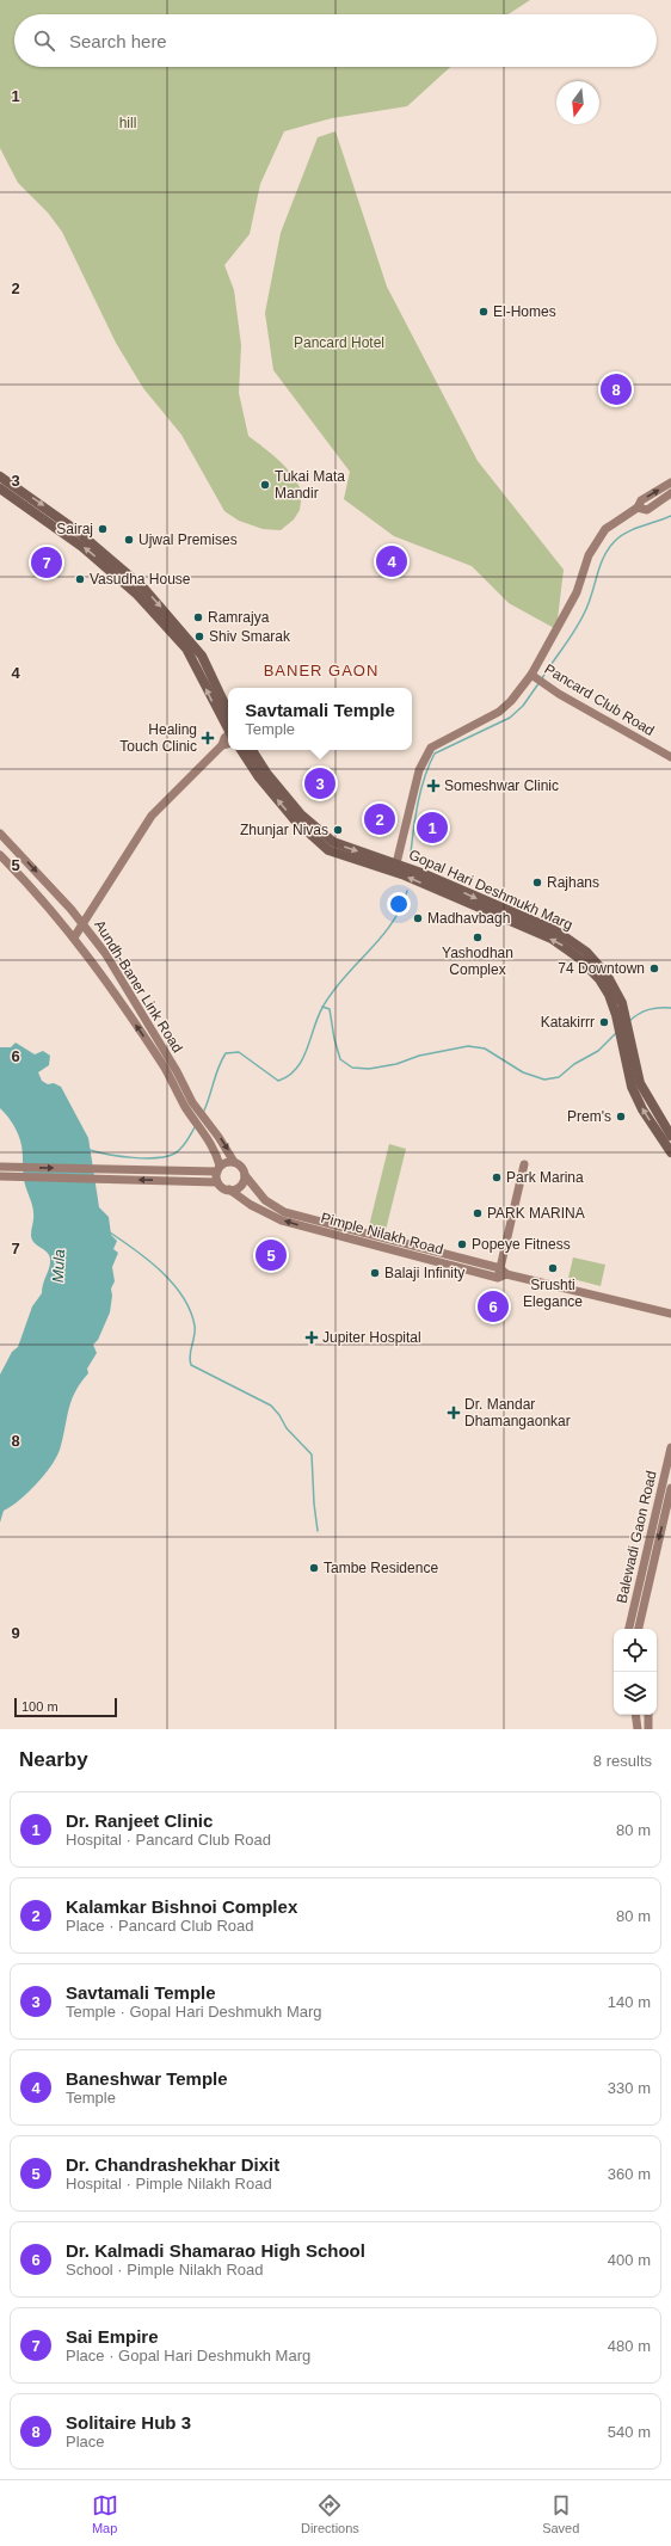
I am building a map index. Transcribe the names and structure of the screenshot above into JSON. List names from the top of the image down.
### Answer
{
  "streets": {
    "main road": [
      "Pancard Club Road",
      "Gopal Hari Deshmukh Marg",
      "Aundh-Baner Link Road",
      "Pimple Nilakh Road",
      "Balewadi Gaon Road"
    ]
  },
  "crossings": [
    ["Pancard Club Road", "Gopal Hari Deshmukh Marg"]
  ],
  "districts": ["BANER GAON"],
  "water": ["Mula"],
  "parks": ["hill", "Pancard Hotel"],
  "places": {
    "other": [
      "El-Homes",
      "Tukai Mata Mandir",
      "Sairaj",
      "Ujwal Premises",
      "Vasudha House",
      "Ramrajya",
      "Shiv Smarak",
      "Zhunjar Nivas",
      "Rajhans",
      "Madhavbagh",
      "Yashodhan Complex",
      "74 Downtown",
      "Katakirrr",
      "Prem's",
      "Park Marina",
      "PARK MARINA",
      "Popeye Fitness",
      "Srushti Elegance",
      "Balaji Infinity",
      "Tambe Residence"
    ],
    "health": [
      "Healing Touch Clinic",
      "Someshwar Clinic",
      "Jupiter Hospital",
      "Dr. Mandar Dhamangaonkar"
    ]
  },
  "scale_bar": "100 m",
  "north": "bottom",
  "page": {
    "search": "Search here",
    "pins": [
      "8",
      "4",
      "7",
      "3",
      "2",
      "1",
      "5",
      "6"
    ],
    "popup": ["Savtamali Temple", "Temple"],
    "scale": "100 m",
    "heading": ["Nearby", "8 results"],
    "list": [
      {
        "mark": "1",
        "name": "Dr. Ranjeet Clinic",
        "note": "Hospital · Pancard Club Road",
        "value": "80 m"
      },
      {
        "mark": "2",
        "name": "Kalamkar Bishnoi Complex",
        "note": "Place · Pancard Club Road",
        "value": "80 m"
      },
      {
        "mark": "3",
        "name": "Savtamali Temple",
        "note": "Temple · Gopal Hari Deshmukh Marg",
        "value": "140 m"
      },
      {
        "mark": "4",
        "name": "Baneshwar Temple",
        "note": "Temple",
        "value": "330 m"
      },
      {
        "mark": "5",
        "name": "Dr. Chandrashekhar Dixit",
        "note": "Hospital · Pimple Nilakh Road",
        "value": "360 m"
      },
      {
        "mark": "6",
        "name": "Dr. Kalmadi Shamarao High School",
        "note": "School · Pimple Nilakh Road",
        "value": "400 m"
      },
      {
        "mark": "7",
        "name": "Sai Empire",
        "note": "Place · Gopal Hari Deshmukh Marg",
        "value": "480 m"
      },
      {
        "mark": "8",
        "name": "Solitaire Hub 3",
        "note": "Place",
        "value": "540 m"
      }
    ],
    "nav": ["Map", "Directions", "Saved"]
  },
  "grid": {
    "rows": [
      "1",
      "2",
      "3",
      "4",
      "5",
      "6",
      "7",
      "8",
      "9"
    ]
  }
}
